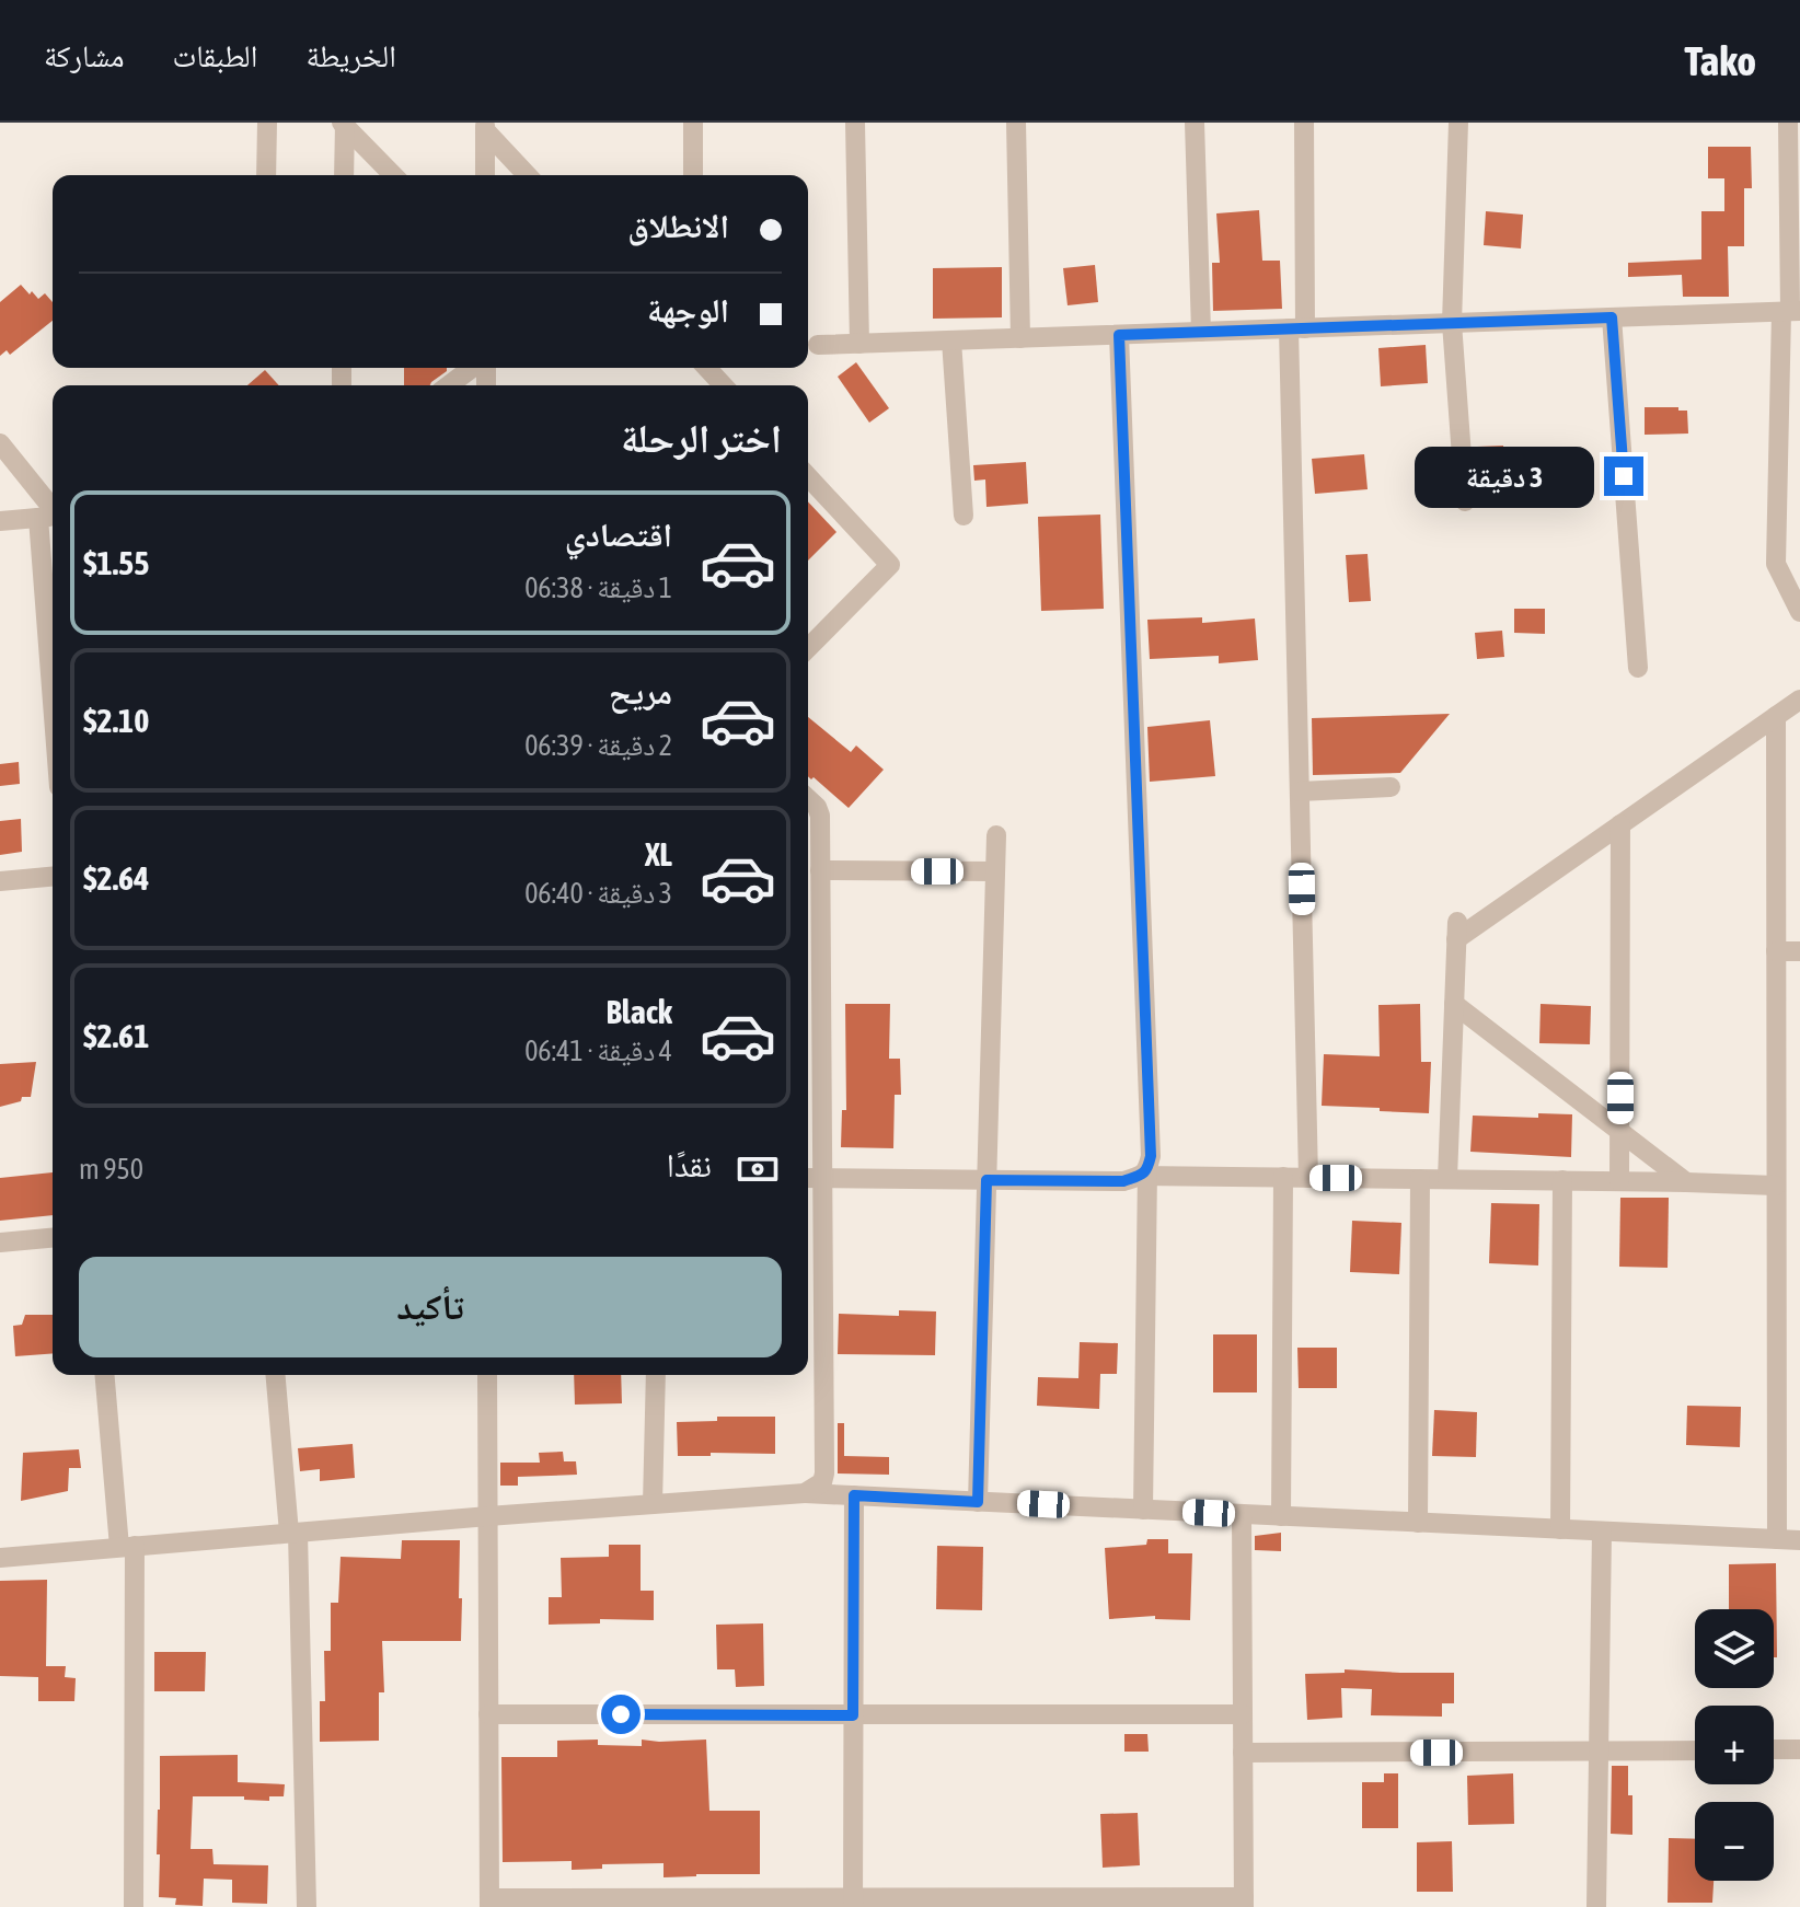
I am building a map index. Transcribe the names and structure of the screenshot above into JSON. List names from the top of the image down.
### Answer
{
  "page": {
    "header": "Tako",
    "nav": ["الخريطة", "الطبقات", "مشاركة"],
    "banner": ["الانطلاق", "الوجهة"],
    "heading": "اختر الرحلة",
    "bubble": "3 دقيقة",
    "list": [
      {
        "name": "اقتصادي",
        "note": "1 دقيقة · 06:38",
        "value": "$1.55"
      },
      {
        "name": "مريح",
        "note": "2 دقيقة · 06:39",
        "value": "$2.10"
      },
      {
        "name": "XL",
        "note": "3 دقيقة · 06:40",
        "value": "$2.64"
      },
      {
        "name": "Black",
        "note": "4 دقيقة · 06:41",
        "value": "$2.61"
      }
    ],
    "pay": ["نقدًا", "950 m"],
    "buttons": "تأكيد",
    "map_buttons": ["+", "−"]
  }
}
